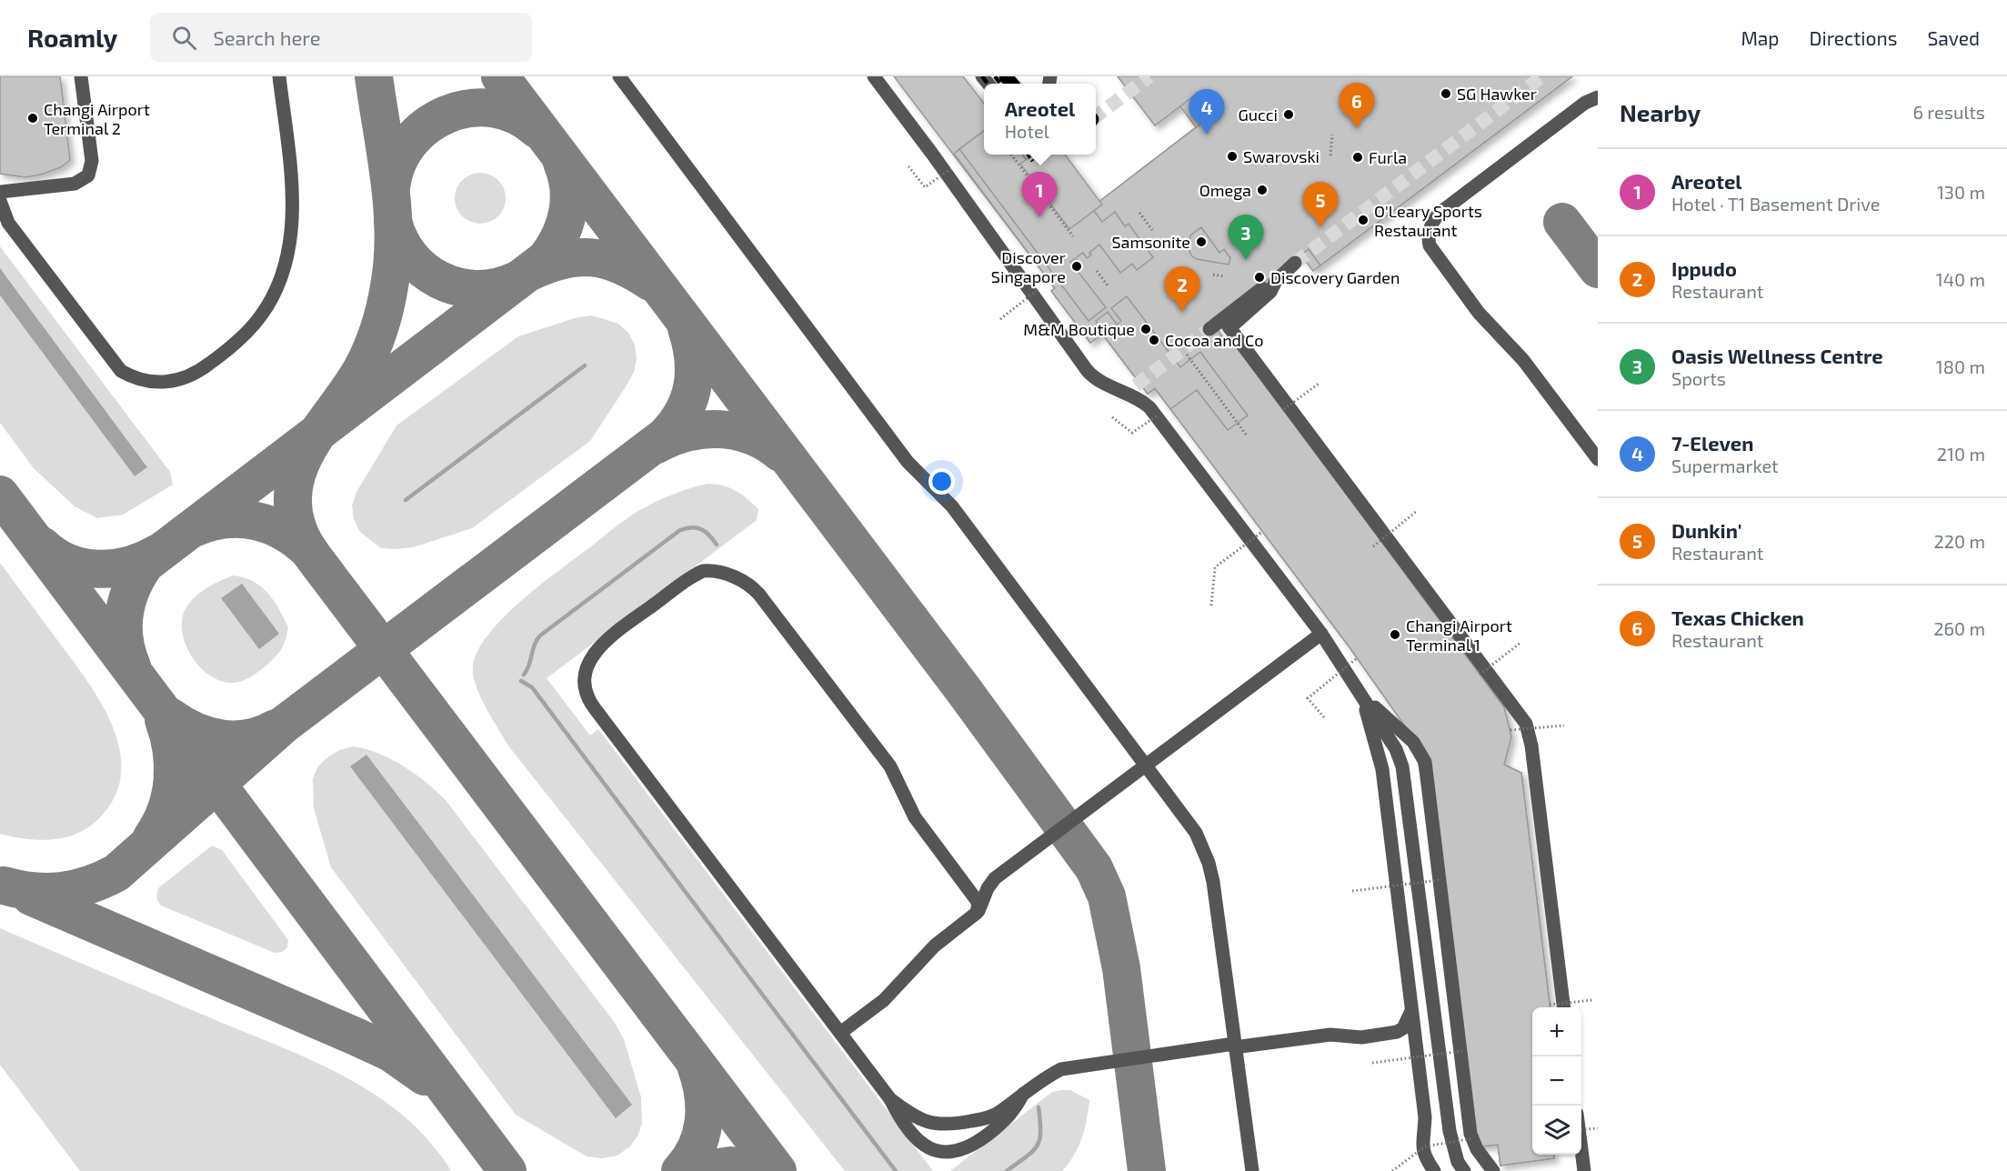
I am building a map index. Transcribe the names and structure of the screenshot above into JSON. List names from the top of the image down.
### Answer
{
  "places": [
    "SG Hawker",
    "Gucci",
    "Changi Airport Terminal 2",
    "Swarovski",
    "Furla",
    "Omega",
    "O'Leary Sports Restaurant",
    "Samsonite",
    "Discover Singapore",
    "Discovery Garden",
    "M&M Boutique",
    "Cocoa and Co",
    "Changi Airport Terminal 1"
  ],
  "page": {
    "header": "Roamly",
    "search": "Search here",
    "nav": ["Map", "Directions", "Saved"],
    "heading": ["Nearby", "6 results"],
    "pins": [
      "6",
      "4",
      "1",
      "5",
      "3",
      "2"
    ],
    "popup": ["Areotel", "Hotel"],
    "list": [
      {
        "mark": "1",
        "name": "Areotel",
        "note": "Hotel · T1 Basement Drive",
        "value": "130 m"
      },
      {
        "mark": "2",
        "name": "Ippudo",
        "note": "Restaurant",
        "value": "140 m"
      },
      {
        "mark": "3",
        "name": "Oasis Wellness Centre",
        "note": "Sports",
        "value": "180 m"
      },
      {
        "mark": "4",
        "name": "7-Eleven",
        "note": "Supermarket",
        "value": "210 m"
      },
      {
        "mark": "5",
        "name": "Dunkin'",
        "note": "Restaurant",
        "value": "220 m"
      },
      {
        "mark": "6",
        "name": "Texas Chicken",
        "note": "Restaurant",
        "value": "260 m"
      }
    ],
    "map_buttons": ["+", "−"]
  }
}
